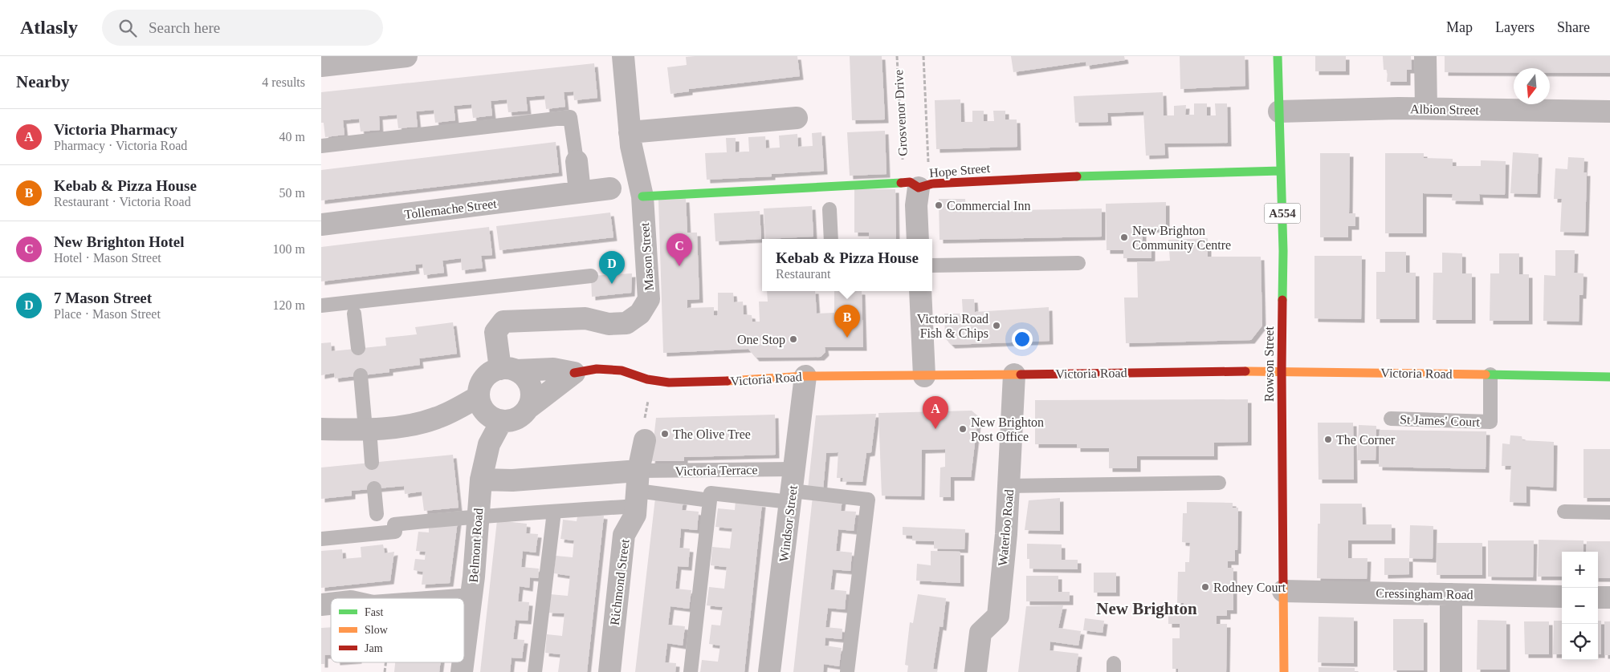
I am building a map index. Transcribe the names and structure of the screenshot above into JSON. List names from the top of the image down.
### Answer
{
  "streets": {
    "street": [
      "Albion Street",
      "Hope Street",
      "Tollemache Street",
      "A554",
      "Mason Street",
      "Rowson Street",
      "Victoria Road",
      "Windsor Street",
      "Waterloo Road",
      "Belmont Road",
      "Richmond Street",
      "Cressingham Road"
    ],
    "lane": ["St James' Court", "Victoria Terrace"],
    "path": ["Grosvenor Drive"]
  },
  "crossings": [
    ["Albion Street", "Rowson Street"],
    ["Grosvenor Drive", "Hope Street"],
    ["Hope Street", "Mason Street"],
    ["Hope Street", "Rowson Street"],
    ["Mason Street", "Victoria Road"],
    ["Mason Street", "Belmont Road"],
    ["Rowson Street", "Victoria Road"],
    ["Rowson Street", "Cressingham Road"],
    ["Victoria Road", "St James' Court"],
    ["Victoria Road", "Windsor Street"],
    ["Victoria Road", "Waterloo Road"],
    ["Victoria Road", "Belmont Road"],
    ["Victoria Terrace", "Windsor Street"],
    ["Victoria Terrace", "Richmond Street"]
  ],
  "districts": ["New Brighton"],
  "places": [
    "Commercial Inn",
    "New Brighton Community Centre",
    "Victoria Road Fish & Chips",
    "One Stop",
    "New Brighton Post Office",
    "The Olive Tree",
    "The Corner",
    "Rodney Court"
  ],
  "legend": ["Fast", "Slow", "Jam"],
  "north": "bottom",
  "page": {
    "header": "Atlasly",
    "search": "Search here",
    "nav": ["Map", "Layers", "Share"],
    "heading": ["Nearby", "4 results"],
    "list": [
      {
        "mark": "A",
        "name": "Victoria Pharmacy",
        "note": "Pharmacy · Victoria Road",
        "value": "40 m"
      },
      {
        "mark": "B",
        "name": "Kebab & Pizza House",
        "note": "Restaurant · Victoria Road",
        "value": "50 m"
      },
      {
        "mark": "C",
        "name": "New Brighton Hotel",
        "note": "Hotel · Mason Street",
        "value": "100 m"
      },
      {
        "mark": "D",
        "name": "7 Mason Street",
        "note": "Place · Mason Street",
        "value": "120 m"
      }
    ],
    "pins": [
      "C",
      "D",
      "B",
      "A"
    ],
    "popup": ["Kebab & Pizza House", "Restaurant"],
    "map_buttons": ["+", "−"]
  }
}
